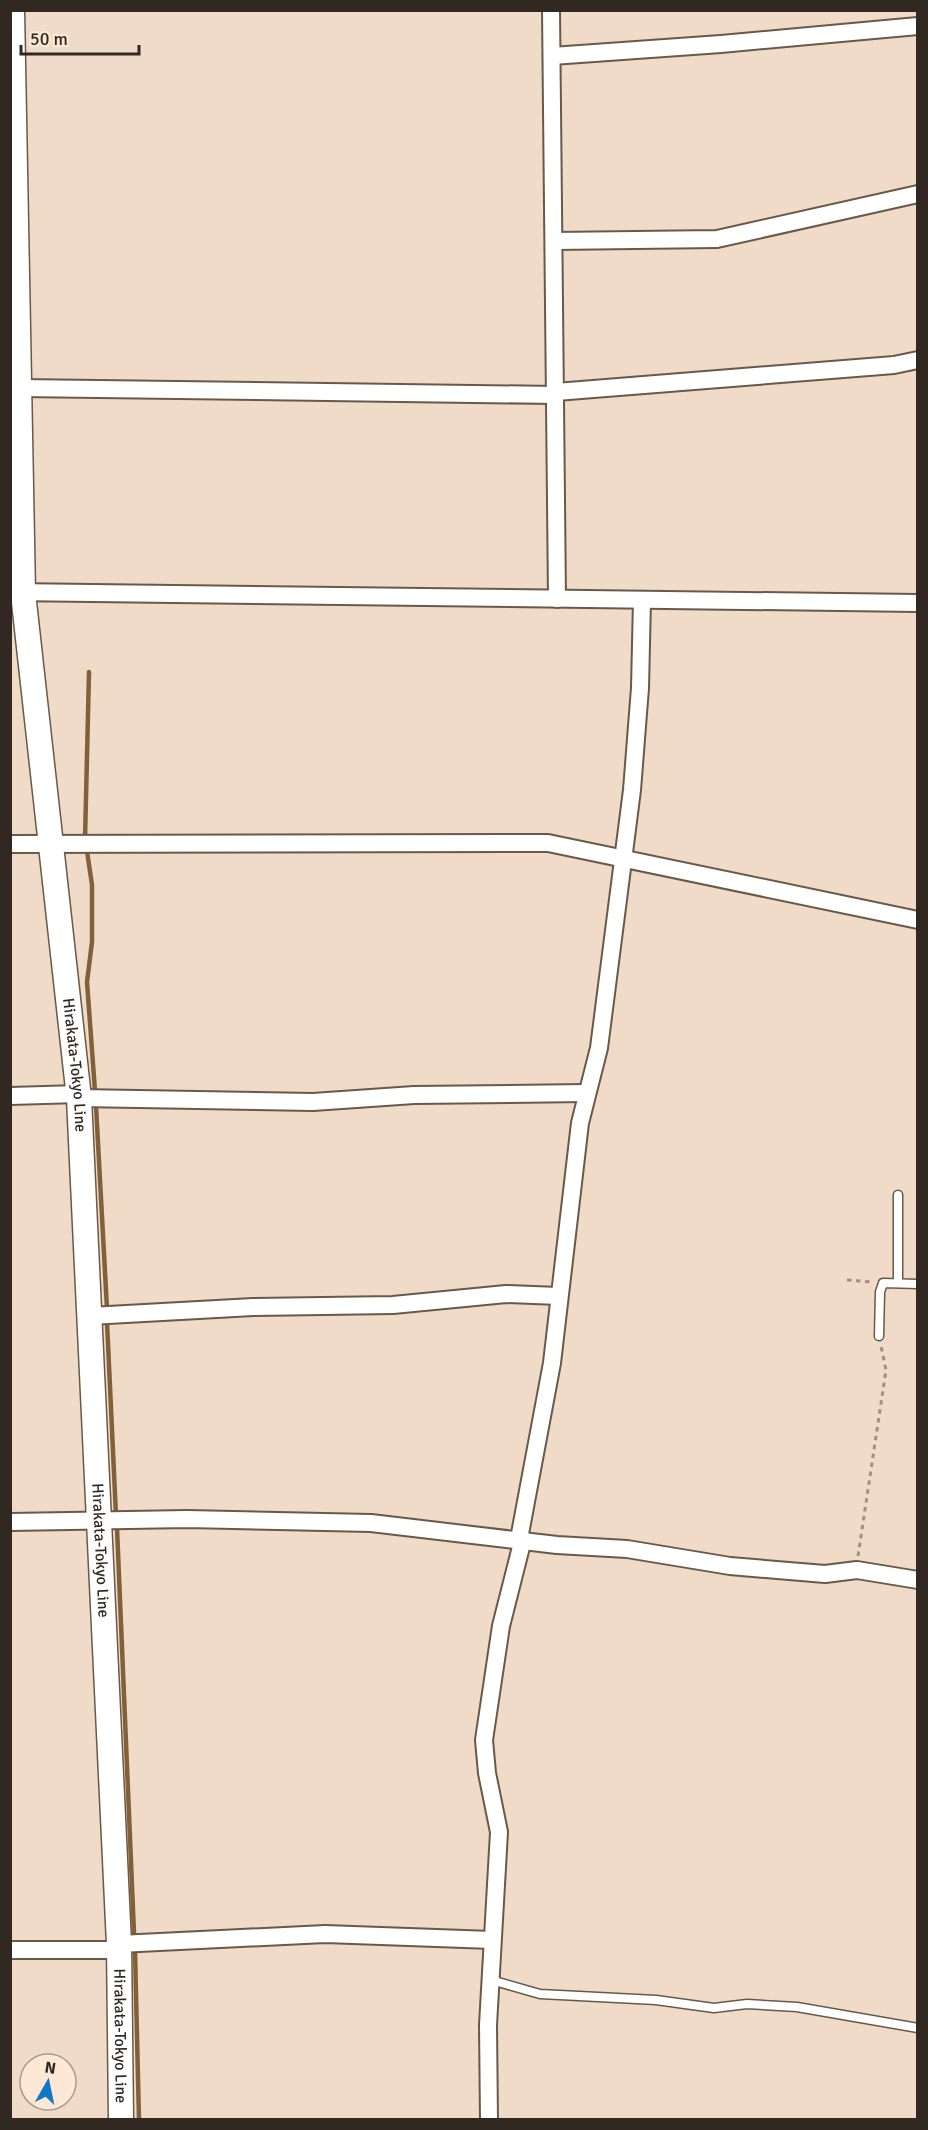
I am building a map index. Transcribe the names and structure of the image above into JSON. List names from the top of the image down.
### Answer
{
  "streets": {
    "main road": ["Hirakata-Tokyo Line"]
  },
  "scale_bar": "50 m",
  "north": "top"
}
